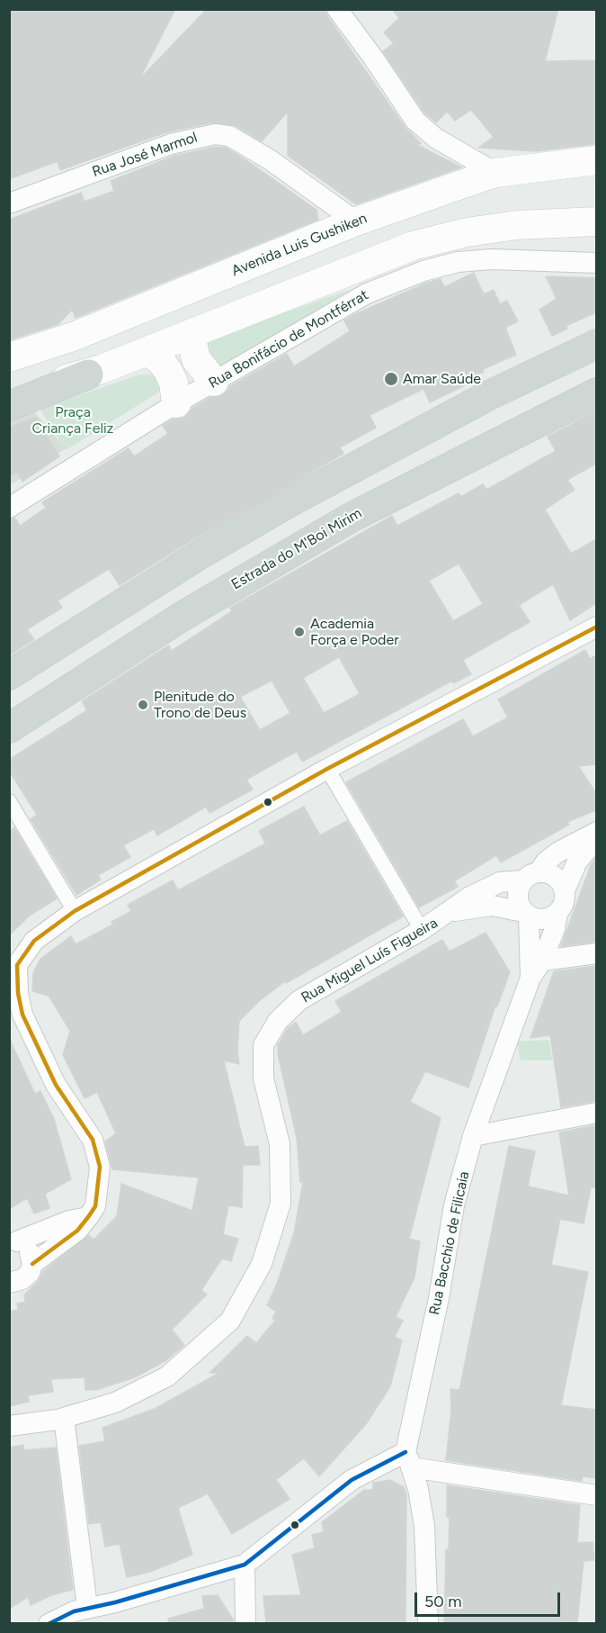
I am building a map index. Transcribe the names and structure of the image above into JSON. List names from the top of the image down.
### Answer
{
  "streets": {
    "main road": ["Avenida Luis Gushiken", "Estrada do M'Boi Mirim"],
    "street": [
      "Rua José Marmol",
      "Rua Bonifácio de Montférrat",
      "Rua Miguel Luís Figueira",
      "Rua Bacchio de Filicaia"
    ]
  },
  "crossings": [
    ["Rua José Marmol", "Avenida Luis Gushiken"],
    ["Rua Miguel Luís Figueira", "Rua Bacchio de Filicaia"]
  ],
  "parks": ["Praça Criança Feliz"],
  "places": ["Amar Saúde", "Academia Força e Poder", "Plenitude do Trono de Deus"],
  "scale_bar": "50 m"
}
